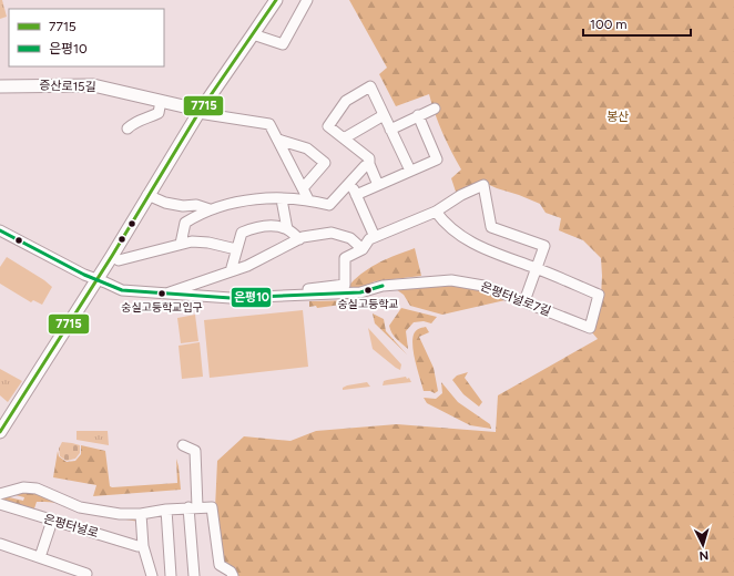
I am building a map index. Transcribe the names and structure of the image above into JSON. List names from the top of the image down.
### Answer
{
  "streets": {
    "main road": ["증산로15길"],
    "street": ["은평터널로7길", "은평터널로"]
  },
  "parks": ["봉산"],
  "places": ["숭실고등학교", "숭실고등학교입구"],
  "lines": ["transit line 7715", "transit line 은평10"],
  "legend": ["7715", "은평10"],
  "scale_bar": "100 m",
  "north": "bottom"
}
